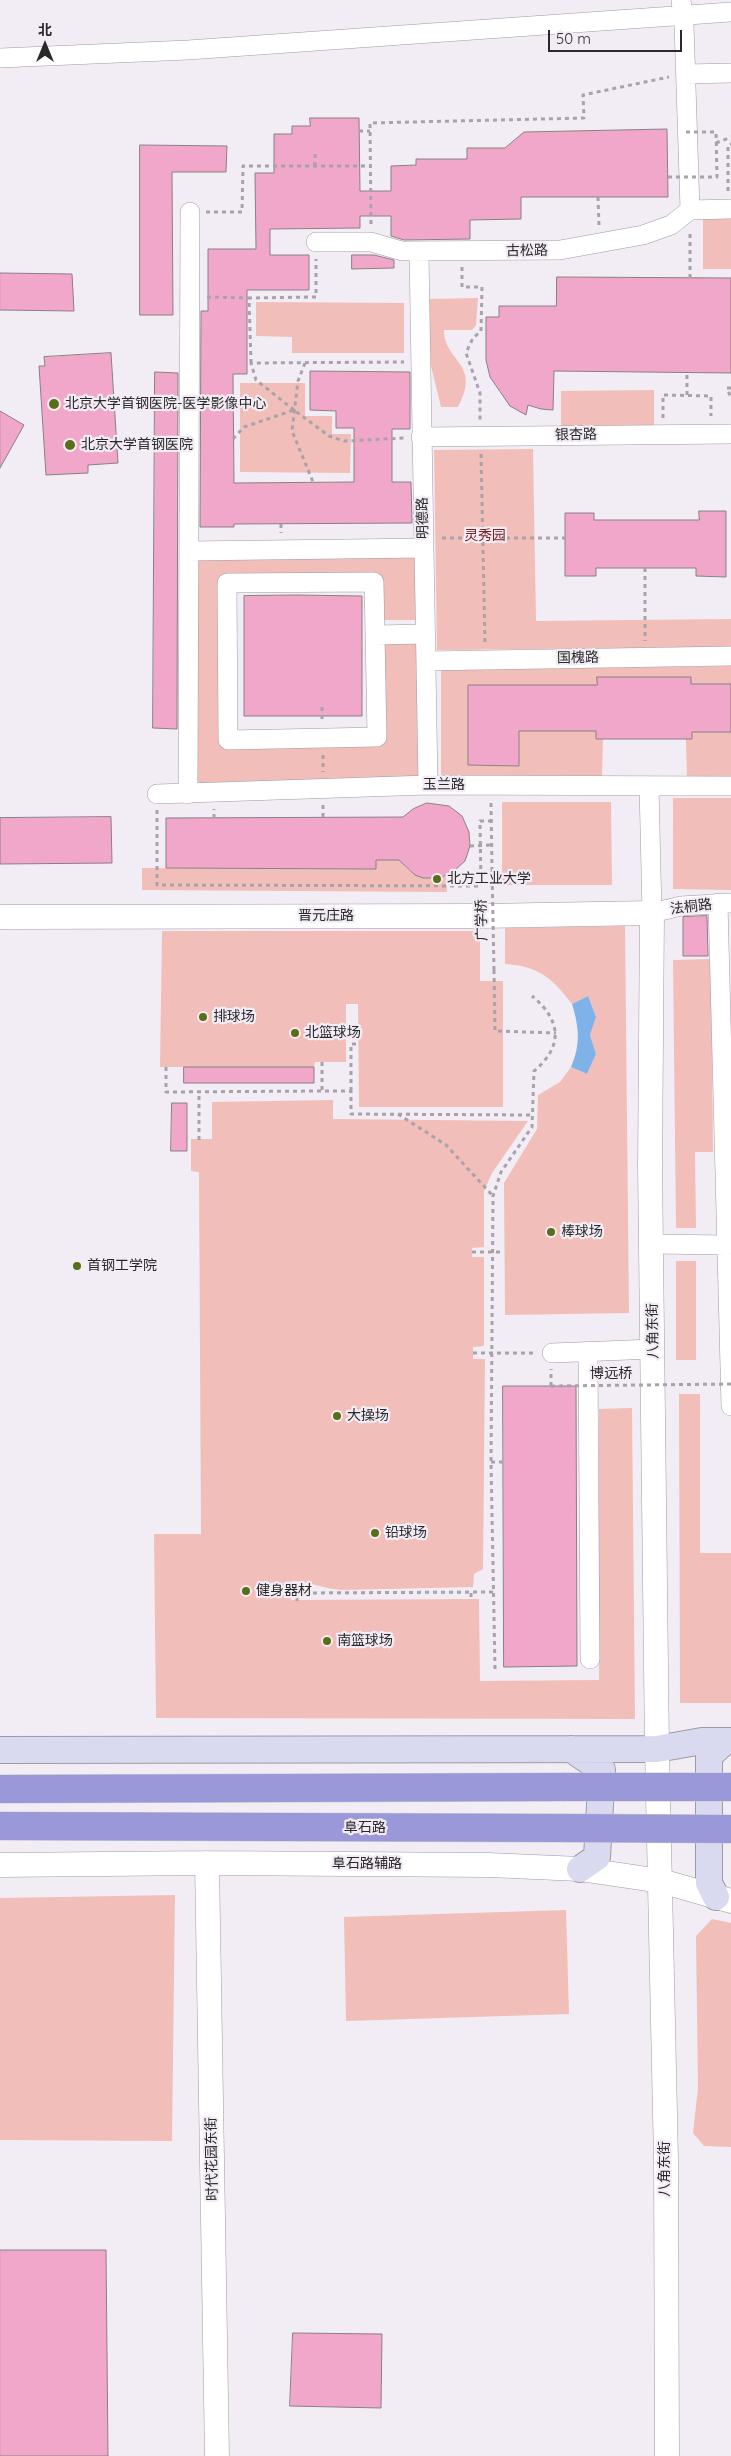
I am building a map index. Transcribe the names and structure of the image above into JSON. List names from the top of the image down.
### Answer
{
  "streets": {
    "highway": ["阜石路"],
    "street": [
      "古松路",
      "银杏路",
      "明德路",
      "国槐路",
      "玉兰路",
      "法桐路",
      "晋元庄路",
      "八角东街",
      "阜石路辅路",
      "时代花园东街"
    ],
    "path": ["广学桥", "博远桥"]
  },
  "crossings": [
    ["古松路", "明德路"],
    ["银杏路", "明德路"],
    ["明德路", "国槐路"],
    ["明德路", "玉兰路"],
    ["玉兰路", "广学桥"],
    ["法桐路", "晋元庄路"],
    ["法桐路", "八角东街"],
    ["晋元庄路", "八角东街"],
    ["八角东街", "阜石路辅路"],
    ["阜石路辅路", "时代花园东街"]
  ],
  "parks": ["灵秀园"],
  "places": [
    "北京大学首钢医院-医学影像中心",
    "北京大学首钢医院",
    "北方工业大学",
    "排球场",
    "北篮球场",
    "棒球场",
    "首钢工学院",
    "大操场",
    "铅球场",
    "健身器材",
    "南篮球场"
  ],
  "scale_bar": "50 m",
  "north": "top"
}
